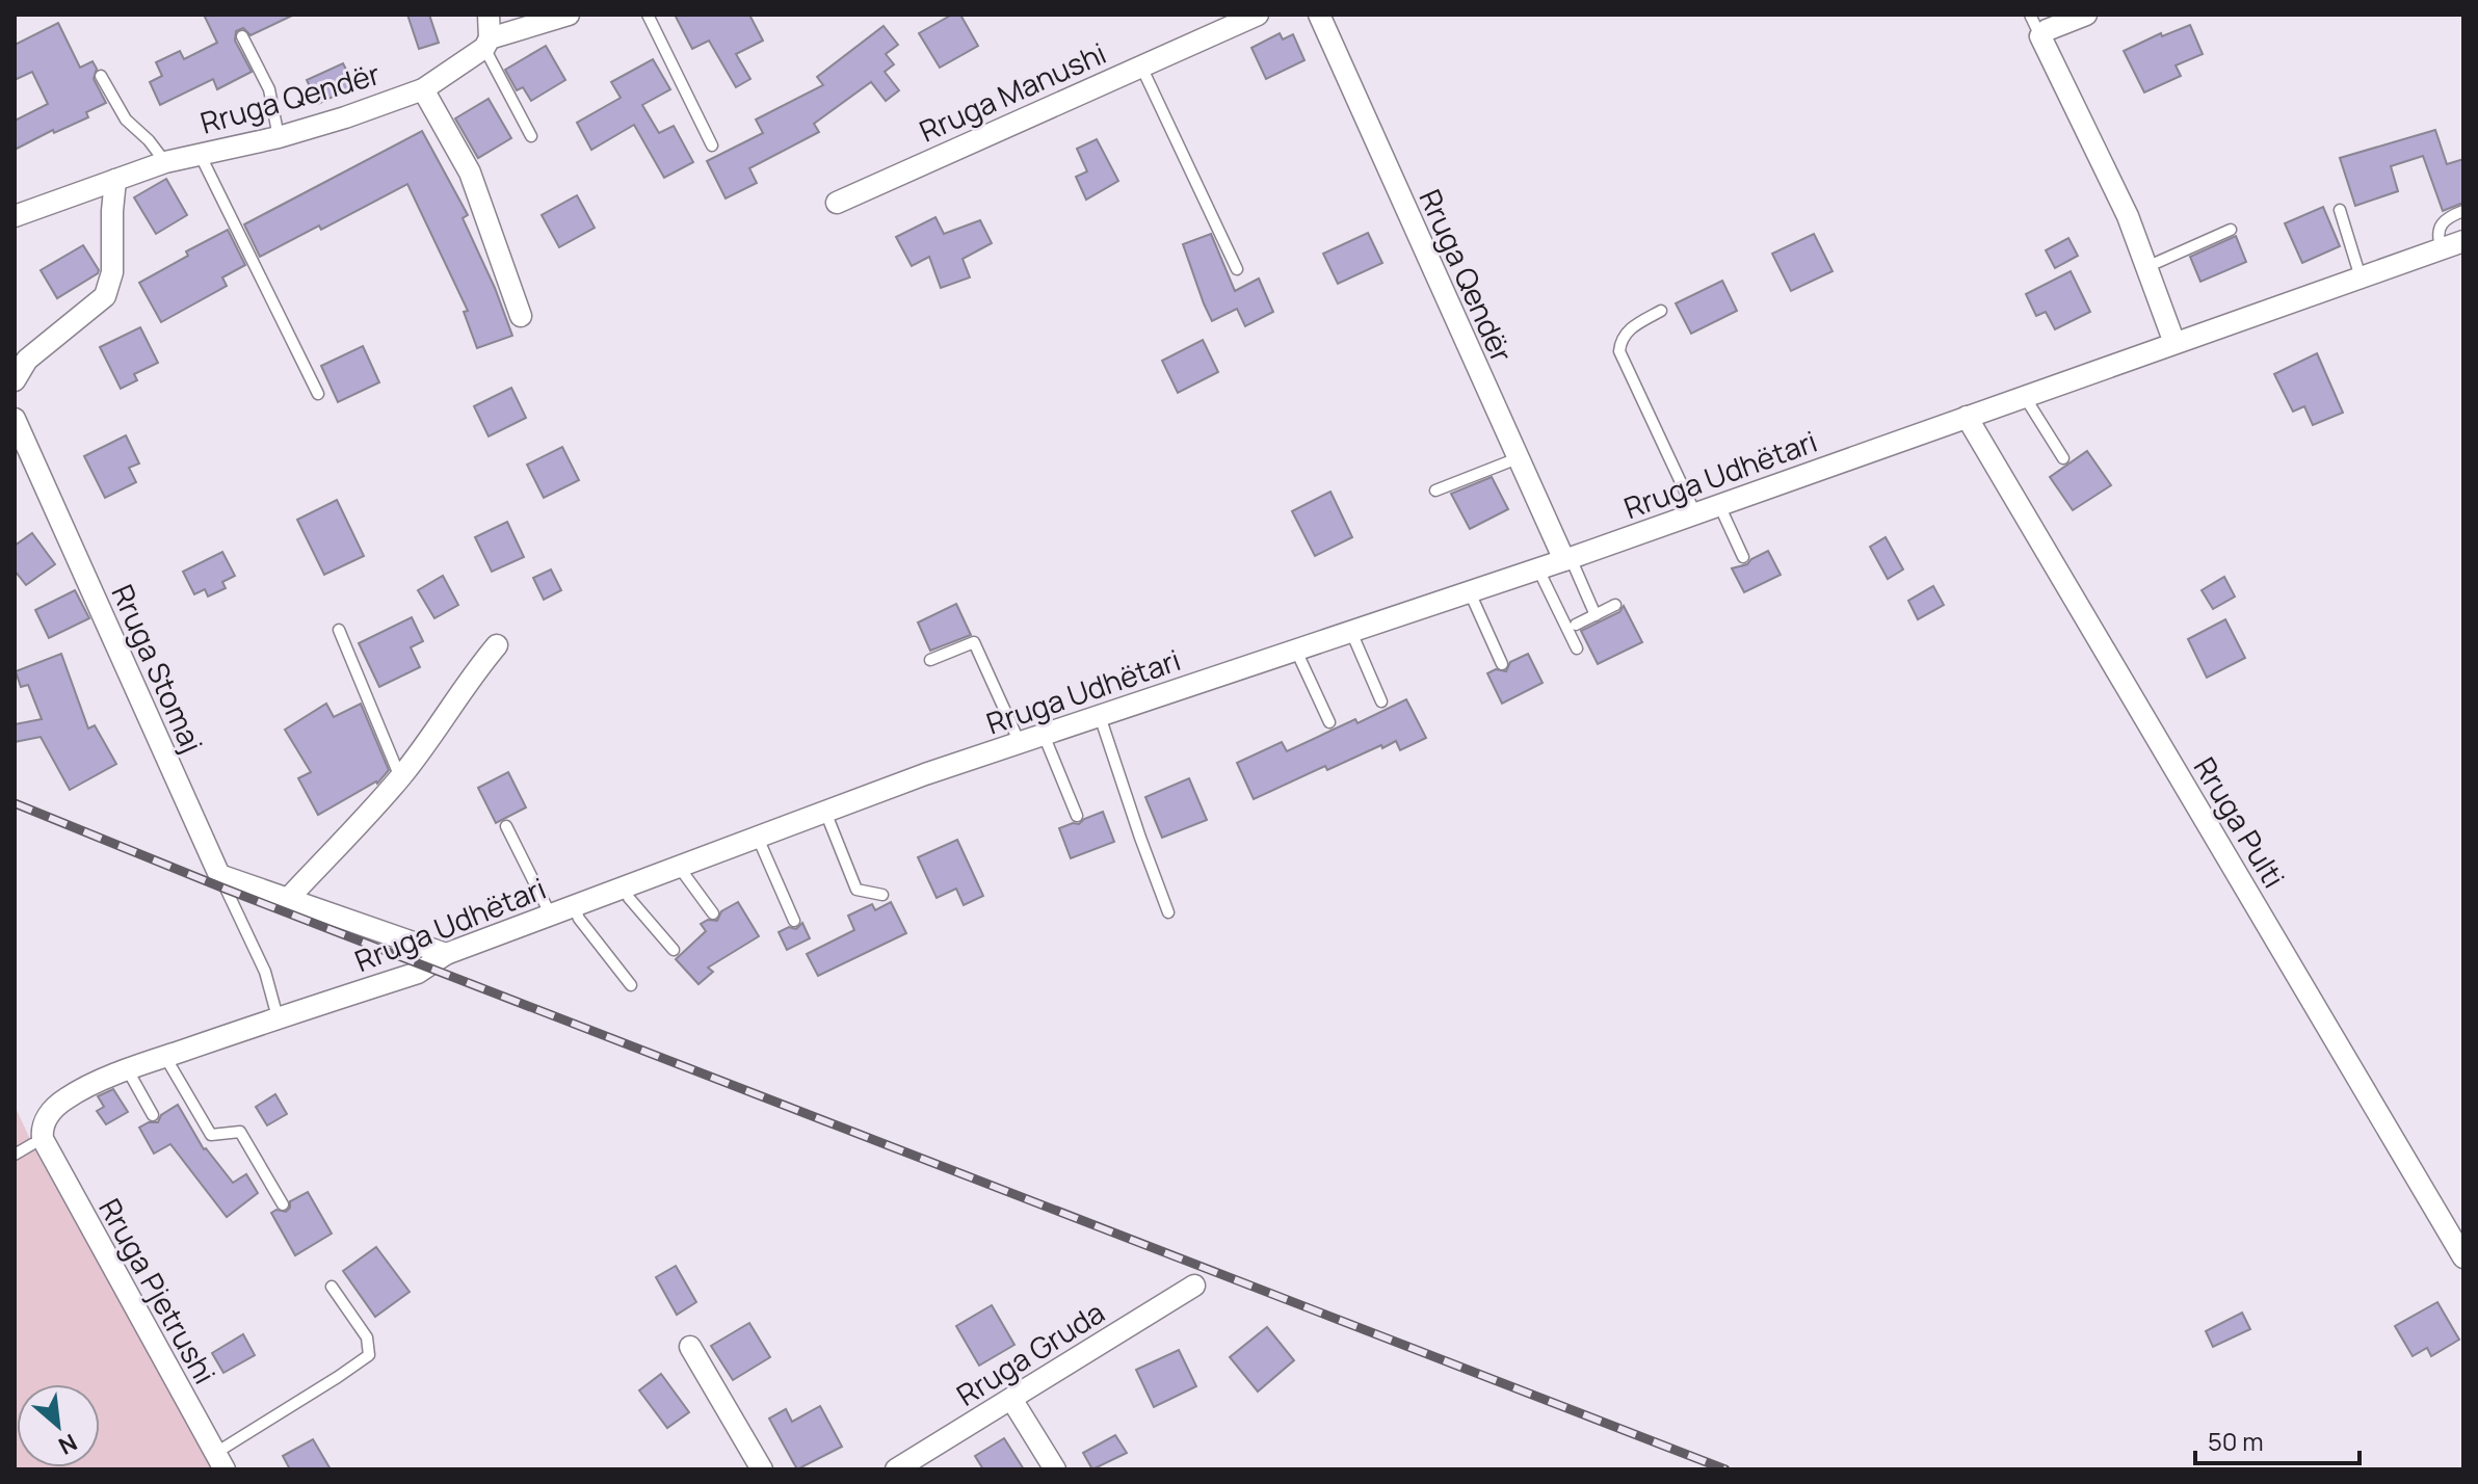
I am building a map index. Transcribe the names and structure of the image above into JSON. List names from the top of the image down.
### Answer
{
  "streets": {
    "street": [
      "Rruga Manushi",
      "Rruga Qendër",
      "Rruga Udhëtari",
      "Rruga Stomaj",
      "Rruga Pulti",
      "Rruga Pjetrushi",
      "Rruga Gruda"
    ]
  },
  "crossings": [
    ["Rruga Qendër", "Rruga Udhëtari"],
    ["Rruga Udhëtari", "Rruga Pulti"],
    ["Rruga Udhëtari", "Rruga Pjetrushi"]
  ],
  "scale_bar": "50 m",
  "north": "bottom right"
}
